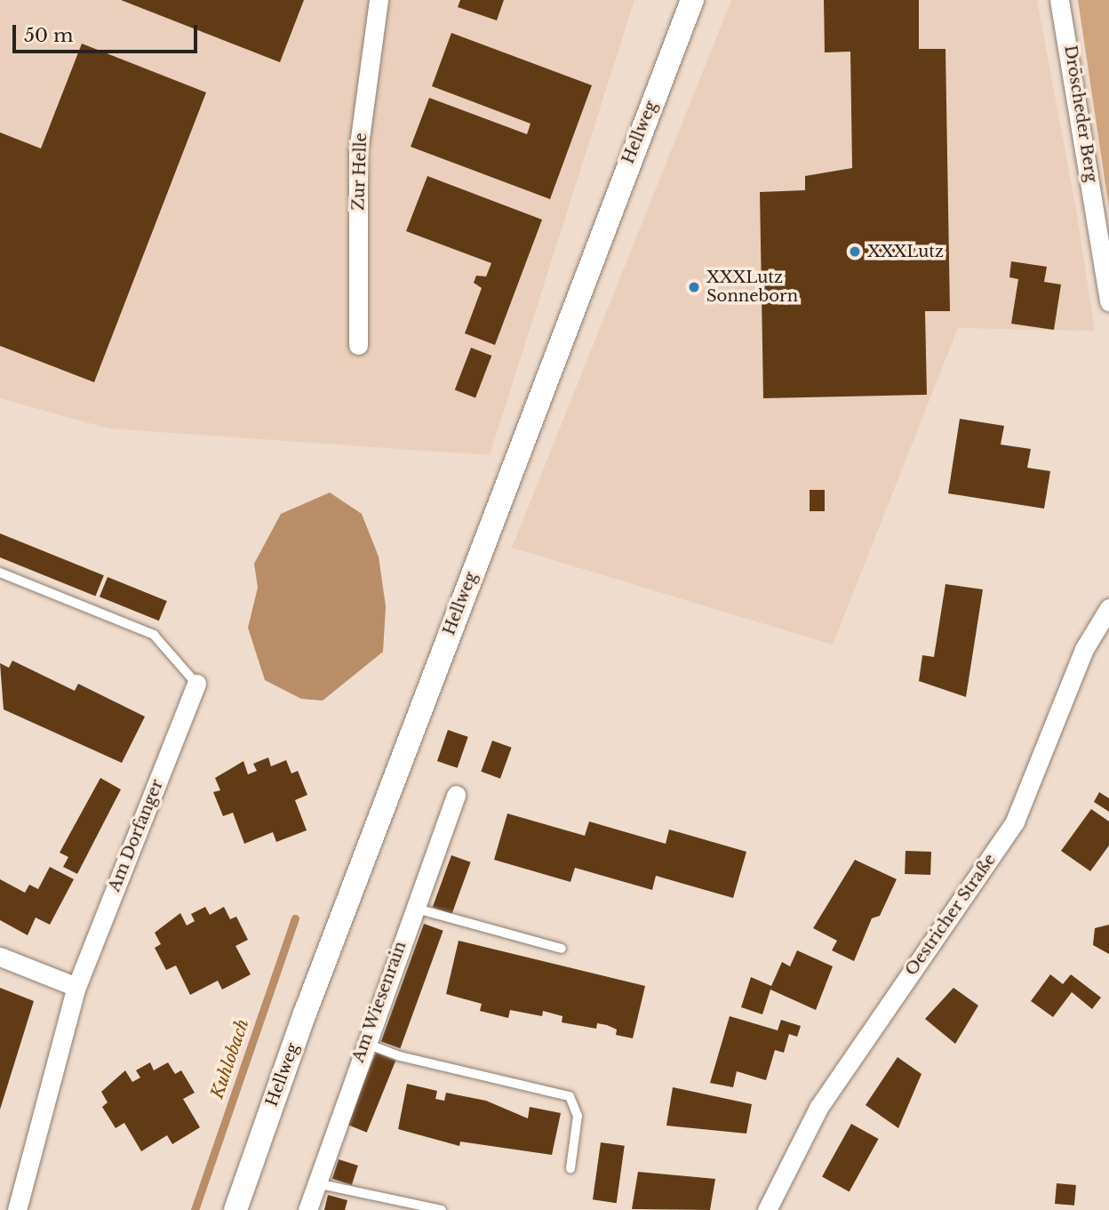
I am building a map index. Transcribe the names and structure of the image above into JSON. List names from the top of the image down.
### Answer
{
  "streets": {
    "street": [
      "Dröscheder Berg",
      "Hellweg",
      "Zur Helle",
      "Am Dorfanger",
      "Oestricher Straße",
      "Am Wiesenrain"
    ]
  },
  "water": ["Kuhlobach"],
  "places": ["XXXLutz", "XXXLutz Sonneborn"],
  "scale_bar": "50 m"
}
